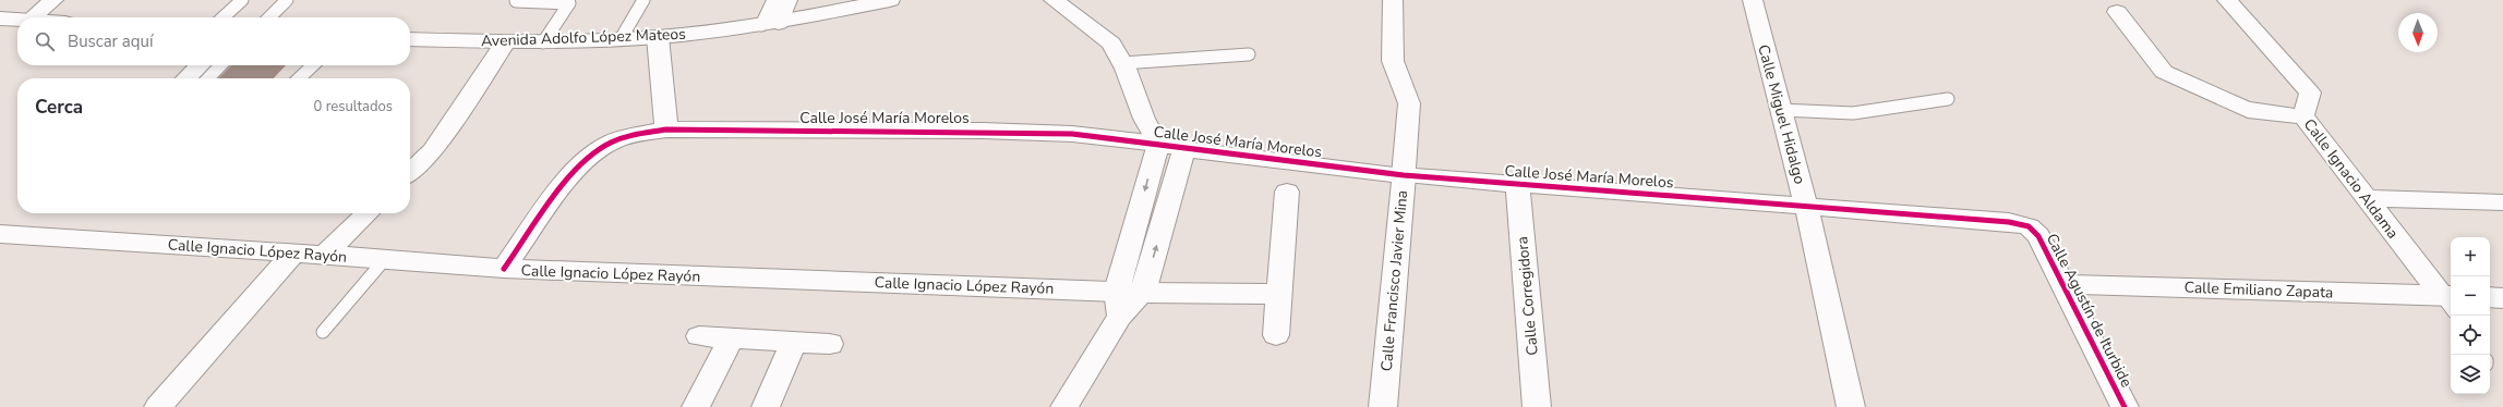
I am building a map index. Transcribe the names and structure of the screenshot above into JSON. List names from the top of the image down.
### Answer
{
  "streets": {
    "street": [
      "Avenida Adolfo López Mateos",
      "Calle Miguel Hidalgo",
      "Calle José María Morelos",
      "Calle Ignacio Aldama",
      "Calle Ignacio López Rayón",
      "Calle Francisco Javier Mina",
      "Calle Emiliano Zapata",
      "Calle Corregidora",
      "Calle Agustín de Iturbide"
    ]
  },
  "crossings": [
    ["Calle Miguel Hidalgo", "Calle José María Morelos"],
    ["Calle José María Morelos", "Calle Ignacio López Rayón"],
    ["Calle José María Morelos", "Calle Francisco Javier Mina"],
    ["Calle José María Morelos", "Calle Corregidora"],
    ["Calle José María Morelos", "Calle Agustín de Iturbide"],
    ["Calle Ignacio Aldama", "Calle Emiliano Zapata"],
    ["Calle Emiliano Zapata", "Calle Agustín de Iturbide"]
  ],
  "north": "bottom",
  "page": {
    "search": "Buscar aquí",
    "heading": ["Cerca", "0 resultados"],
    "map_buttons": ["+", "−"]
  }
}
